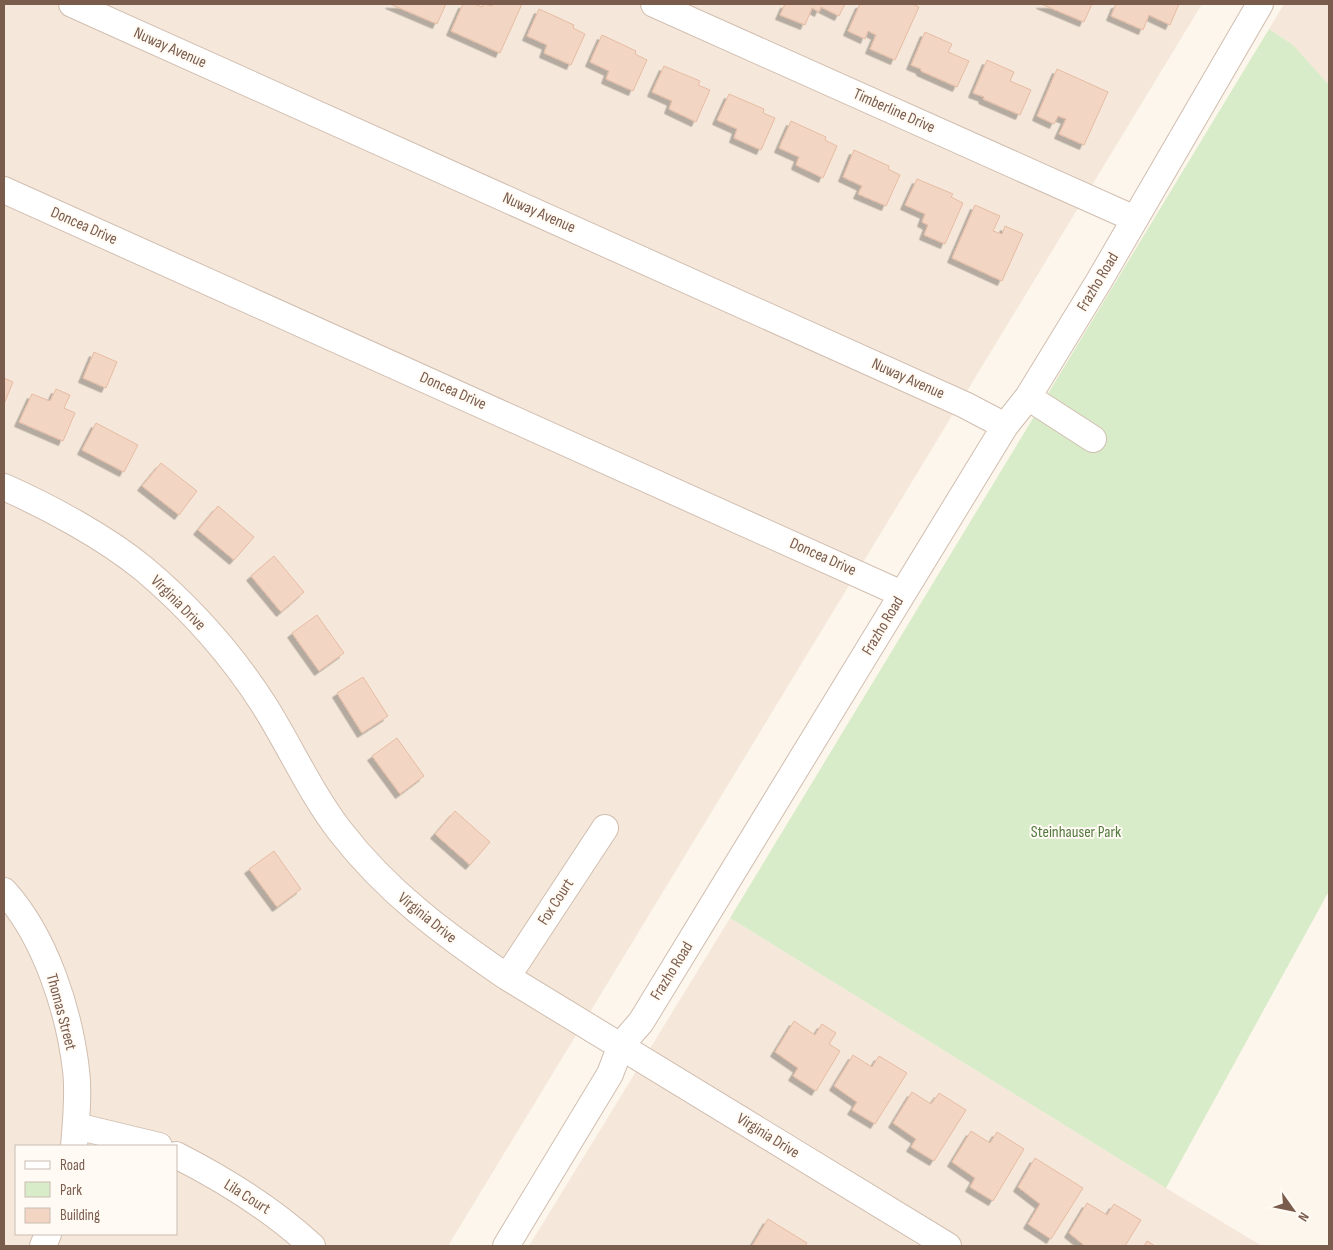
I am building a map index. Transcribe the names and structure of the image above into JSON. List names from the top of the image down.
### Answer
{
  "streets": {
    "street": [
      "Nuway Avenue",
      "Timberline Drive",
      "Doncea Drive",
      "Frazho Road",
      "Virginia Drive",
      "Fox Court",
      "Thomas Street",
      "Lila Court"
    ]
  },
  "crossings": [
    ["Nuway Avenue", "Frazho Road"],
    ["Timberline Drive", "Frazho Road"],
    ["Doncea Drive", "Frazho Road"],
    ["Frazho Road", "Virginia Drive"],
    ["Virginia Drive", "Fox Court"]
  ],
  "parks": ["Steinhauser Park"],
  "legend": ["Road", "Park", "Building"],
  "north": "bottom right"
}
